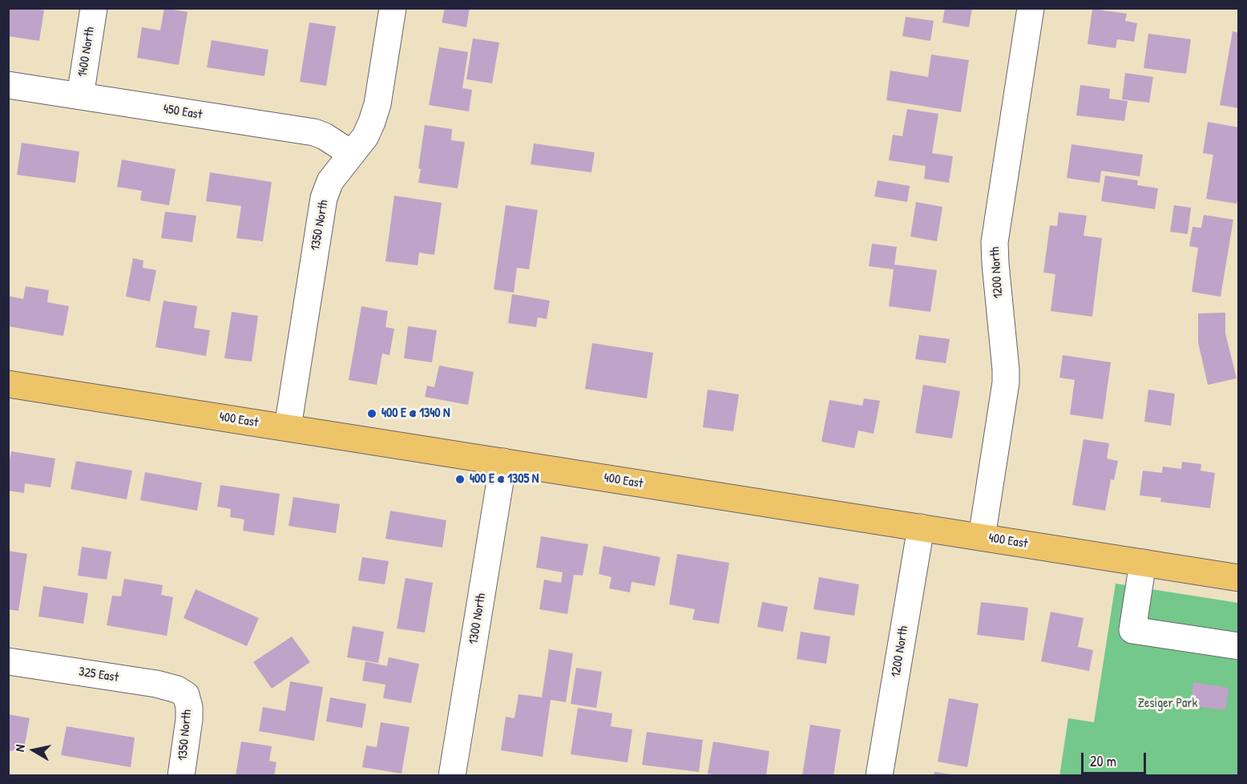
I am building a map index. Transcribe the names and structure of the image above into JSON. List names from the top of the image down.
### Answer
{
  "streets": {
    "main road": ["400 East"],
    "street": [
      "1400 North",
      "450 East",
      "1350 North",
      "1200 North",
      "1300 North",
      "325 East"
    ]
  },
  "crossings": [
    ["1400 North", "450 East"],
    ["450 East", "1350 North"],
    ["1350 North", "400 East"],
    ["1350 North", "325 East"],
    ["1200 North", "400 East"],
    ["400 East", "1300 North"]
  ],
  "parks": ["Zesiger Park"],
  "places": ["400 E @ 1340 N", "400 E @ 1305 N"],
  "scale_bar": "20 m",
  "north": "left"
}
